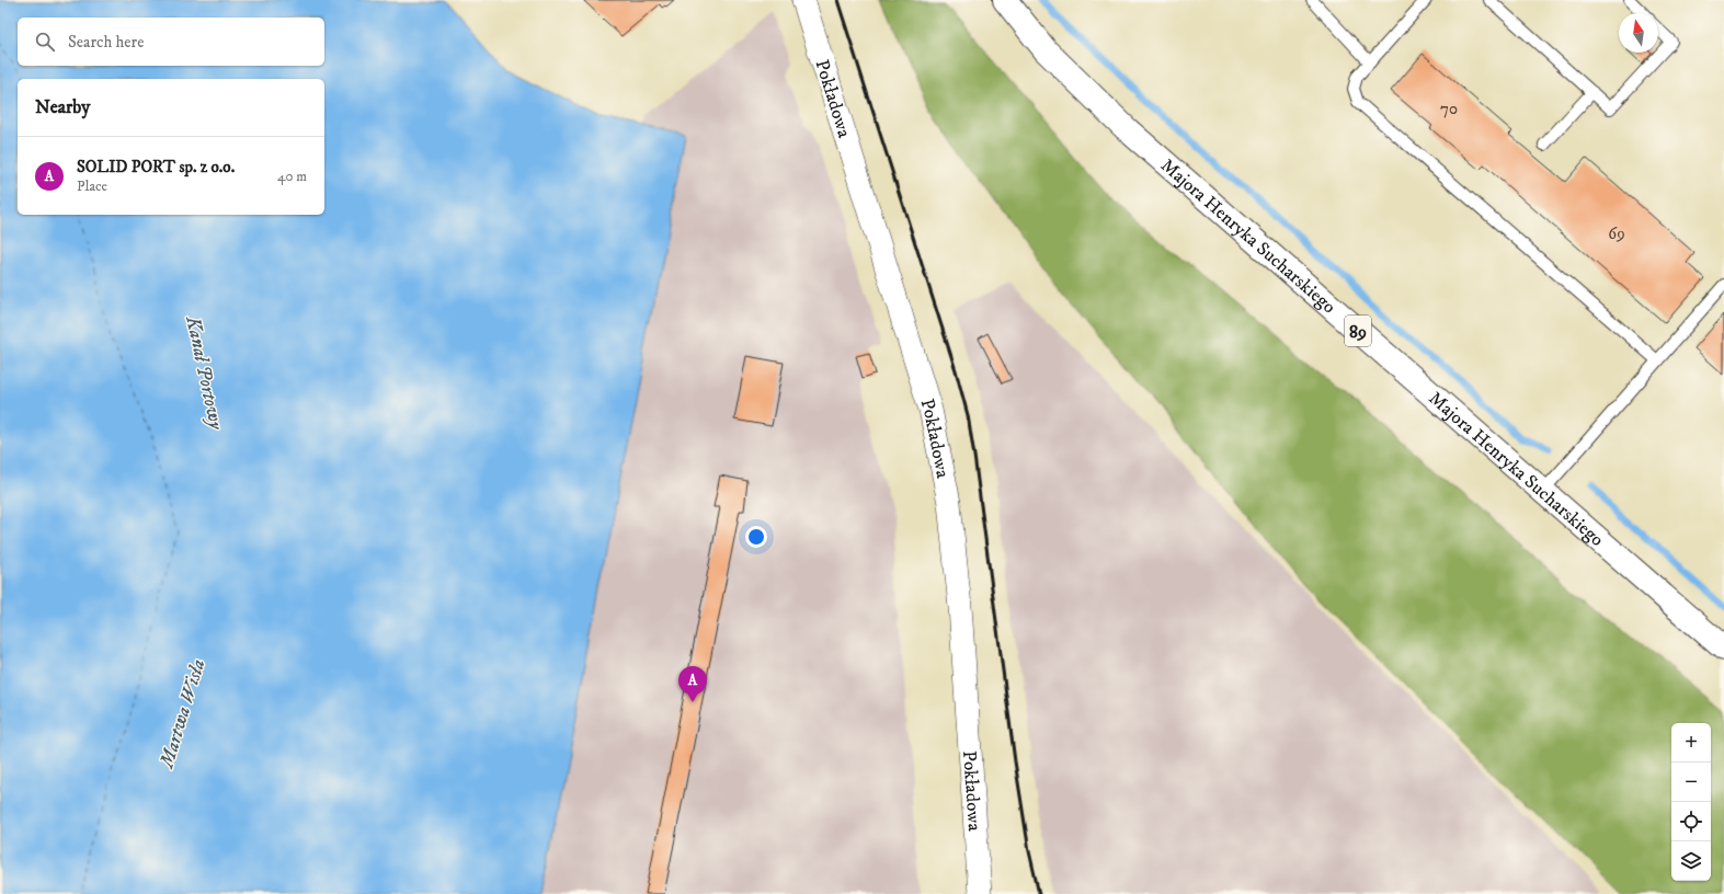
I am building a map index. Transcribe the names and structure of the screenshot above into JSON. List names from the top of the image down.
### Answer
{
  "streets": {
    "highway": ["Majora Henryka Sucharskiego", "89"],
    "street": ["Pokładowa"]
  },
  "water": ["Kanał Portowy", "Martwa Wisła"],
  "house_numbers": ["70", "69"],
  "north": "top",
  "page": {
    "search": "Search here",
    "heading": "Nearby",
    "list": [
      {
        "mark": "A",
        "name": "SOLID PORT sp. z o.o.",
        "note": "Place",
        "value": "40 m"
      }
    ],
    "pins": "A",
    "map_buttons": ["+", "−"]
  }
}
